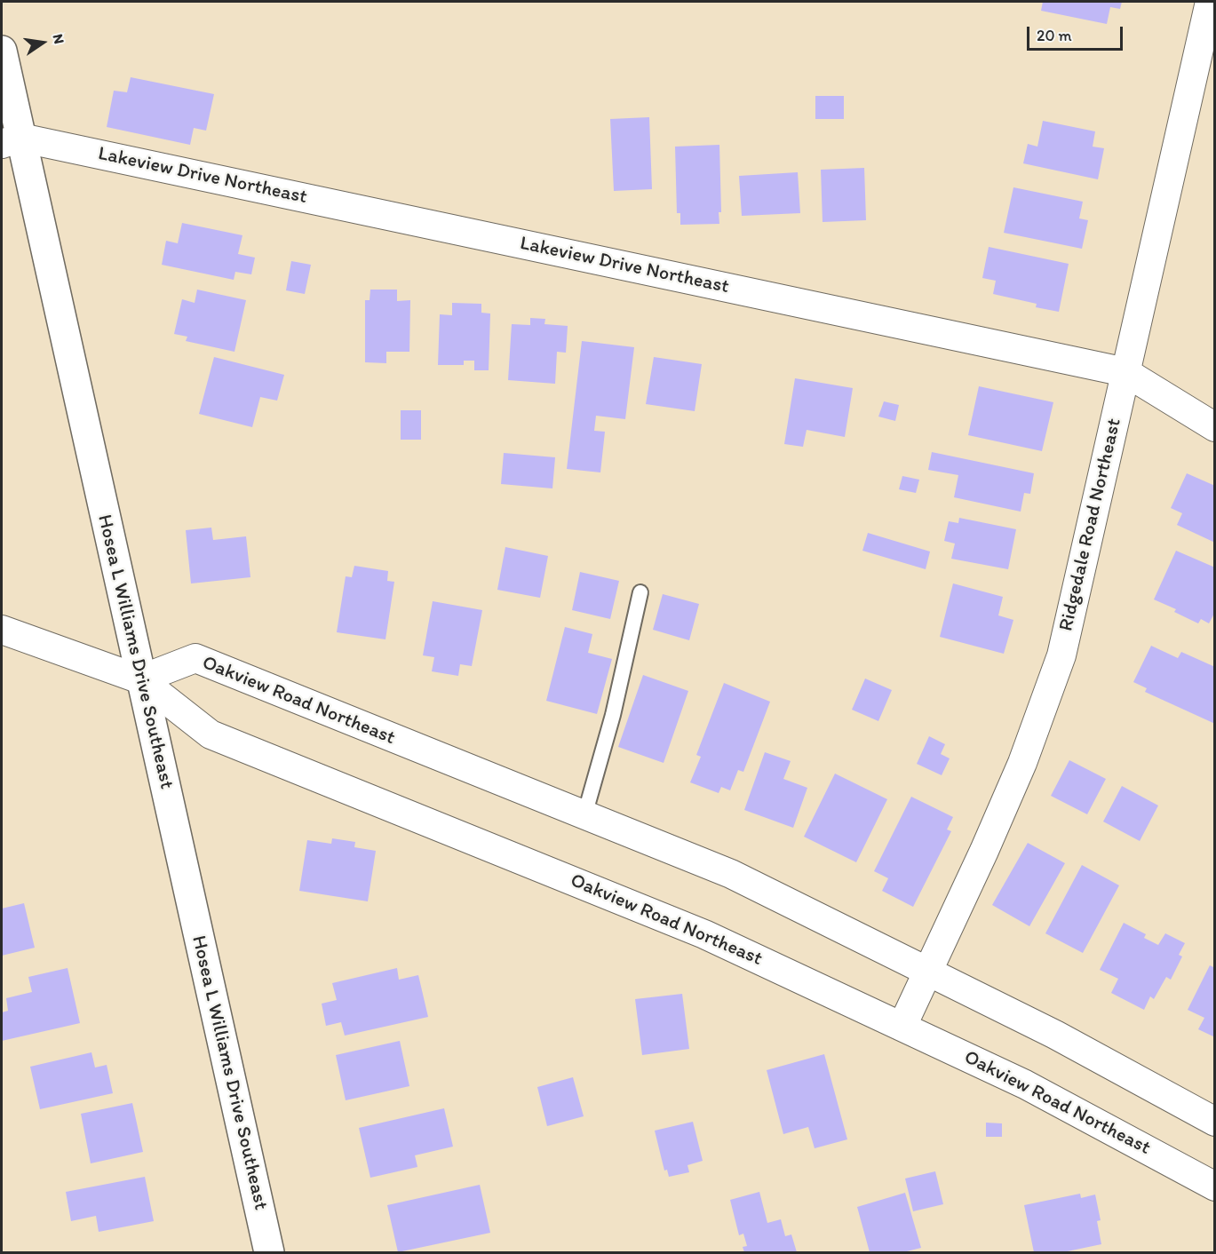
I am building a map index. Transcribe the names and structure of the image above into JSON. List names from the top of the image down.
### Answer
{
  "streets": {
    "street": [
      "Lakeview Drive Northeast",
      "Ridgedale Road Northeast",
      "Hosea L Williams Drive Southeast",
      "Oakview Road Northeast"
    ]
  },
  "crossings": [
    ["Lakeview Drive Northeast", "Ridgedale Road Northeast"],
    ["Lakeview Drive Northeast", "Hosea L Williams Drive Southeast"],
    ["Ridgedale Road Northeast", "Oakview Road Northeast"],
    ["Hosea L Williams Drive Southeast", "Oakview Road Northeast"]
  ],
  "scale_bar": "20 m",
  "north": "right"
}
